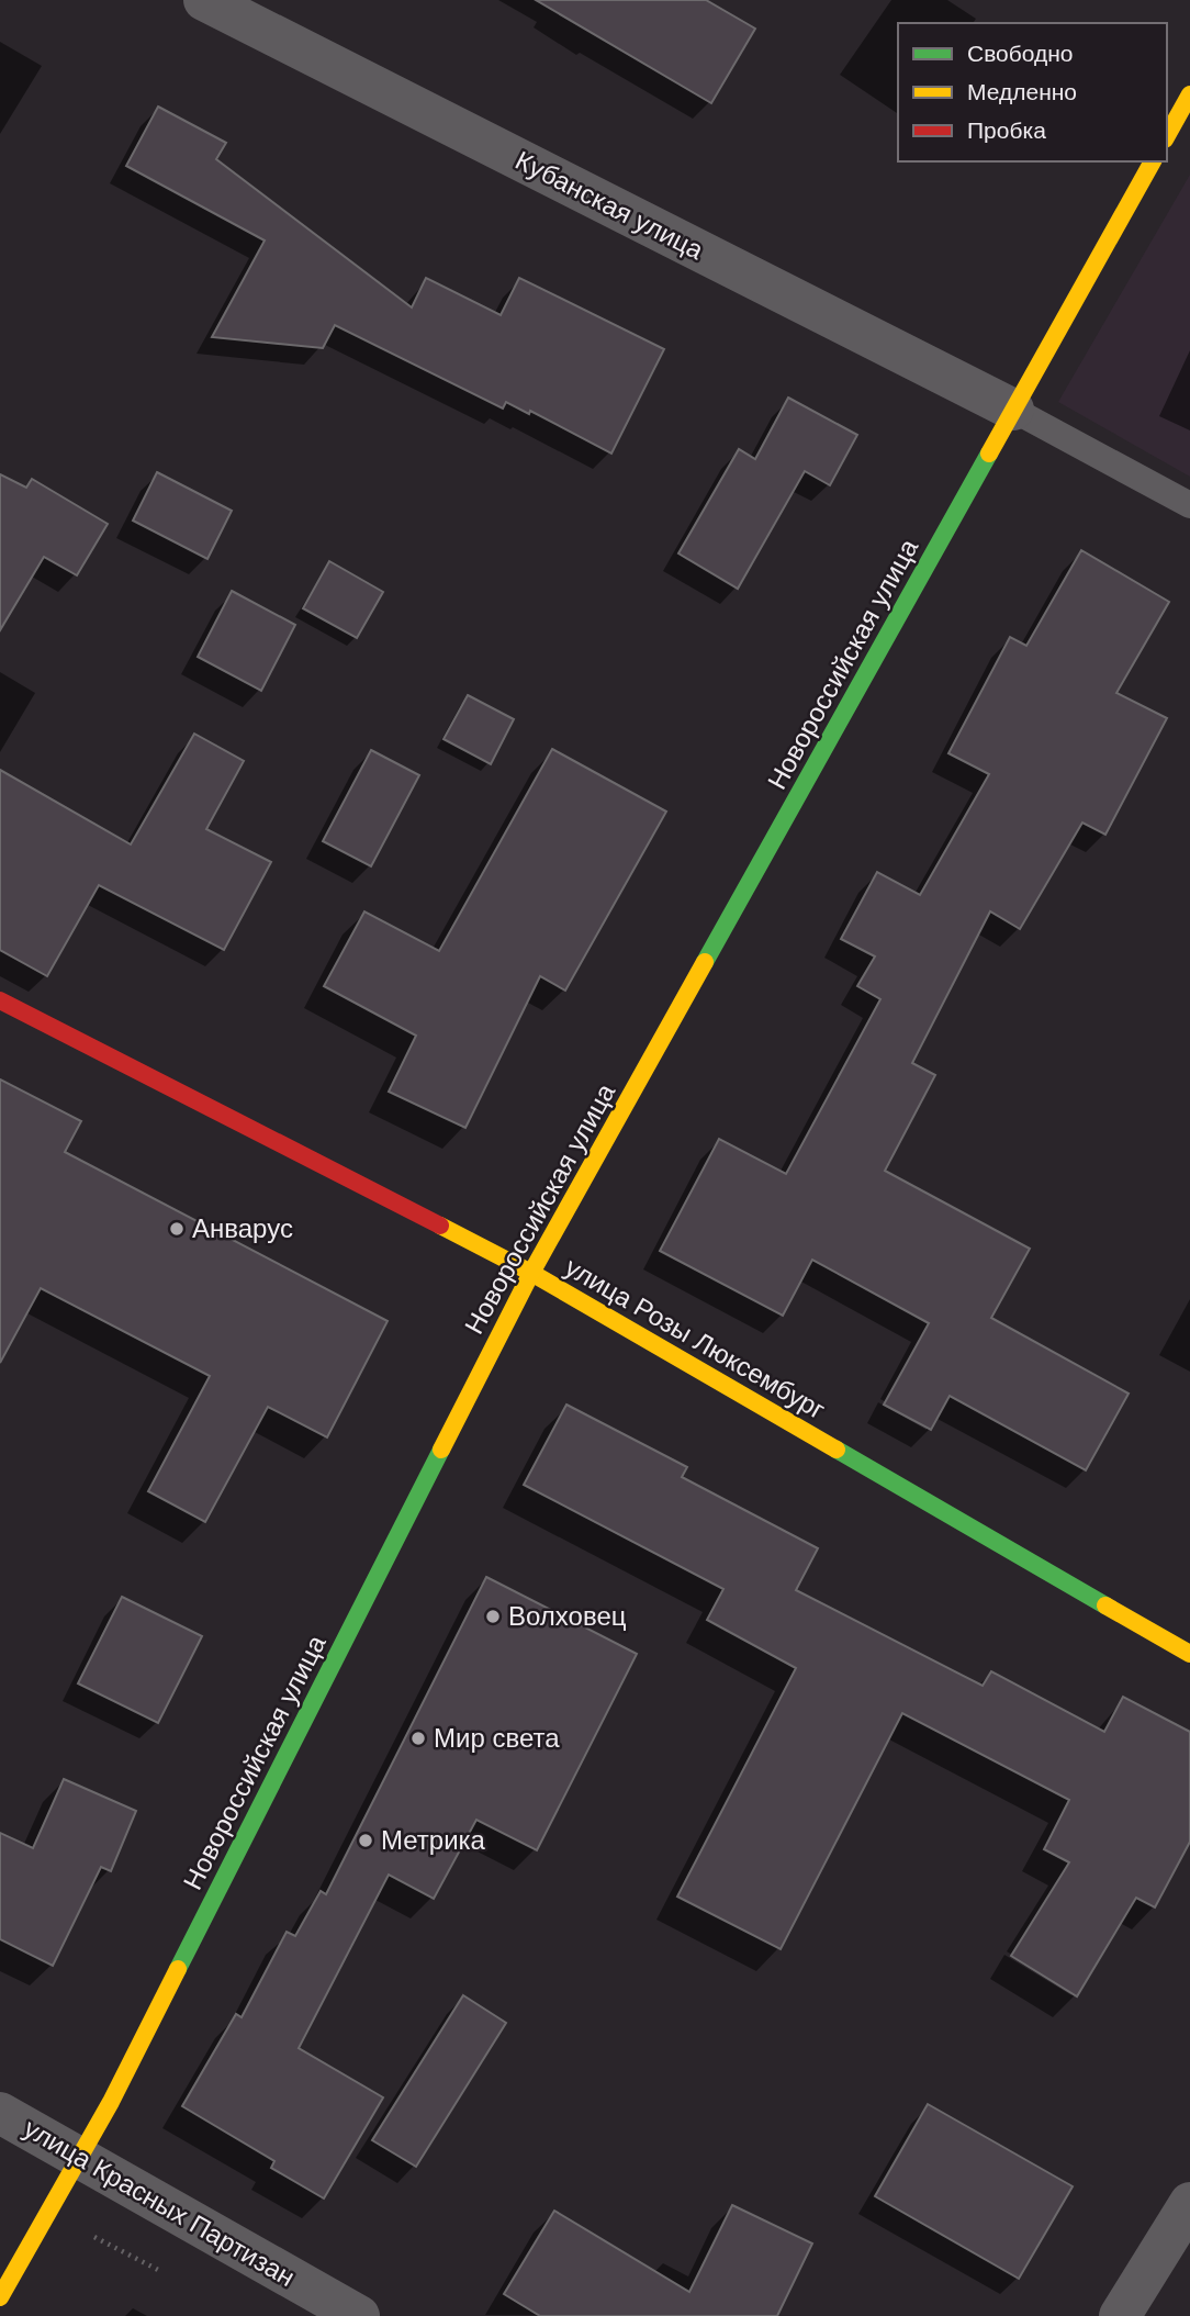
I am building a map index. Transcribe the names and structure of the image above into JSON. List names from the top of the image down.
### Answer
{
  "streets": {
    "street": [
      "Кубанская улица",
      "Новороссийская улица",
      "улица Розы Люксембург",
      "улица Красных Партизан"
    ]
  },
  "crossings": [
    ["Кубанская улица", "Новороссийская улица"],
    ["Новороссийская улица", "улица Розы Люксембург"],
    ["Новороссийская улица", "улица Красных Партизан"]
  ],
  "places": [
    "Анварус",
    "Волховец",
    "Мир света",
    "Метрика"
  ],
  "legend": ["Свободно", "Медленно", "Пробка"]
}
